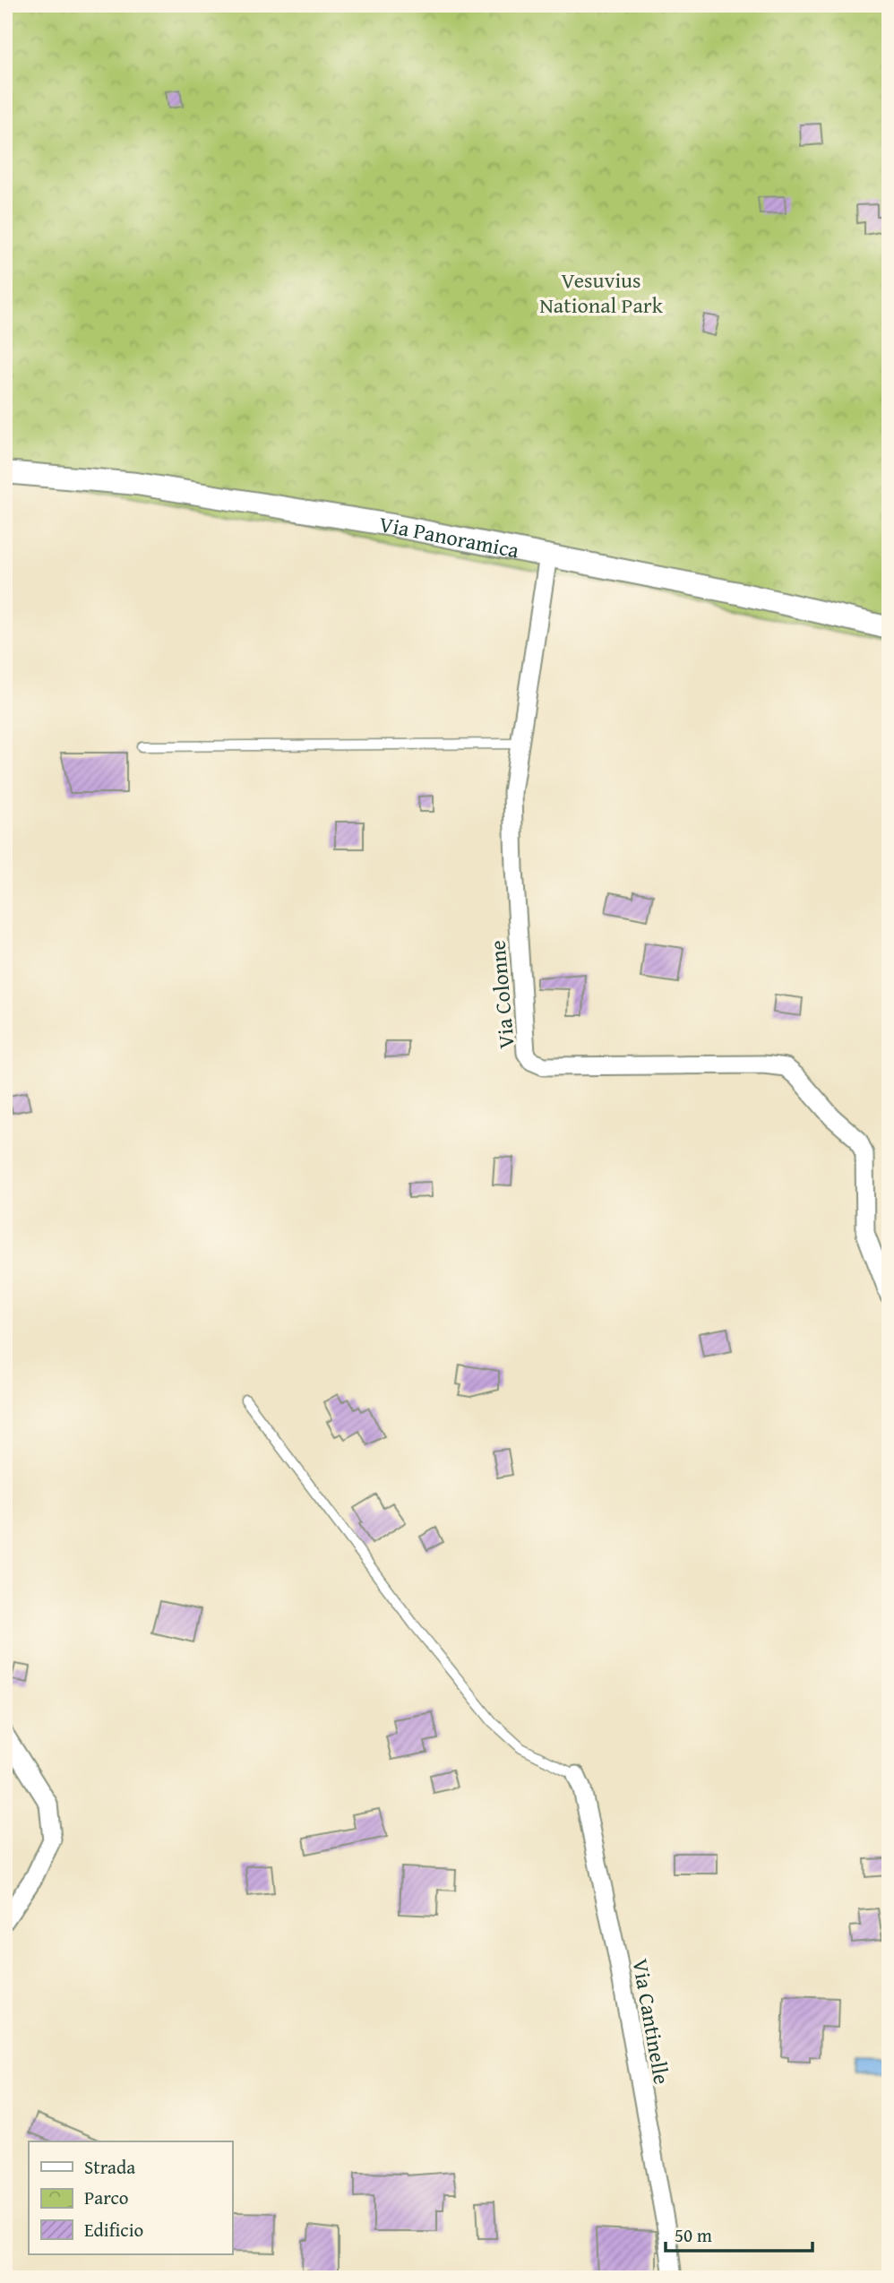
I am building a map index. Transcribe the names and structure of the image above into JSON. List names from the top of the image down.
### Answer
{
  "streets": {
    "street": ["Via Panoramica", "Via Colonne", "Via Cantinelle"]
  },
  "crossings": [
    ["Via Panoramica", "Via Colonne"]
  ],
  "parks": ["Vesuvius National Park"],
  "legend": ["Strada", "Parco", "Edificio"],
  "scale_bar": "50 m"
}
